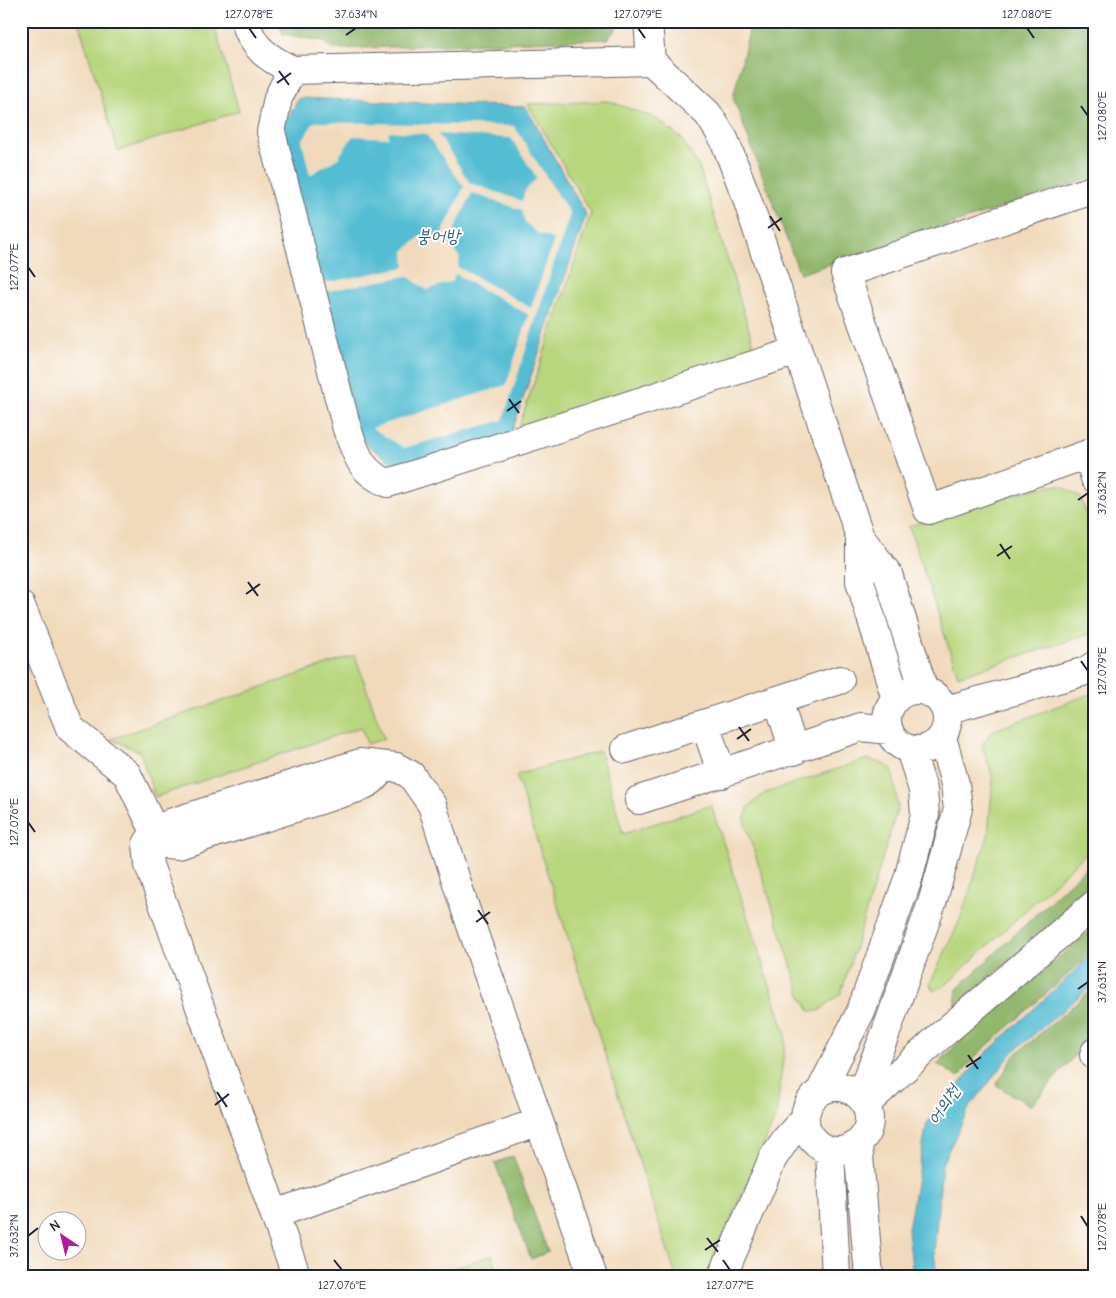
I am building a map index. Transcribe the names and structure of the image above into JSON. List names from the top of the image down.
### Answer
{
  "water": ["붕어방", "어의천"],
  "north": "top left",
  "coordinates": [
    "127.078°E",
    "37.634°N",
    "127.079°E",
    "127.080°E",
    "127.077°E",
    "37.632°N",
    "127.076°E",
    "37.631°N"
  ]
}
